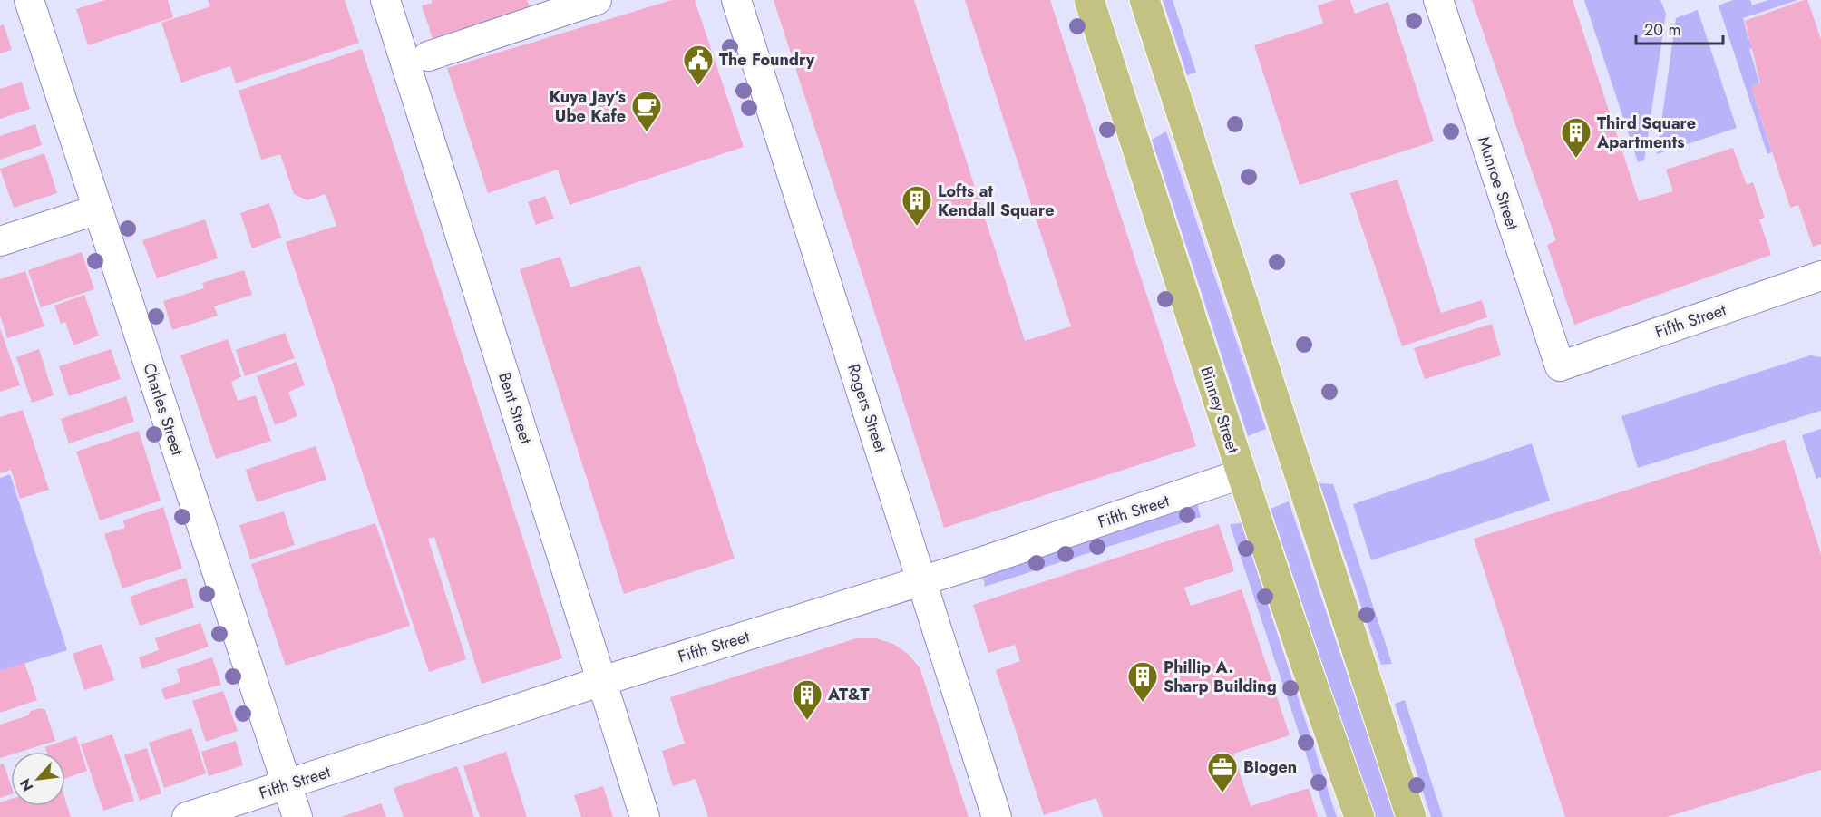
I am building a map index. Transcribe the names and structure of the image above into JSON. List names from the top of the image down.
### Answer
{
  "streets": {
    "main road": ["Binney Street"],
    "street": [
      "Munroe Street",
      "Fifth Street",
      "Bent Street",
      "Rogers Street",
      "Charles Street"
    ]
  },
  "crossings": [
    ["Munroe Street", "Fifth Street"],
    ["Fifth Street", "Bent Street"],
    ["Fifth Street", "Rogers Street"],
    ["Fifth Street", "Charles Street"],
    ["Fifth Street", "Binney Street"]
  ],
  "places": {
    "public building": ["The Foundry"],
    "cafe": ["Kuya Jay’s Ube Kafe"],
    "building": [
      "Third Square Apartments",
      "Lofts at Kendall Square",
      "Phillip A. Sharp Building",
      "AT&T"
    ],
    "office": ["Biogen"]
  },
  "scale_bar": "20 m",
  "north": "bottom left"
}
